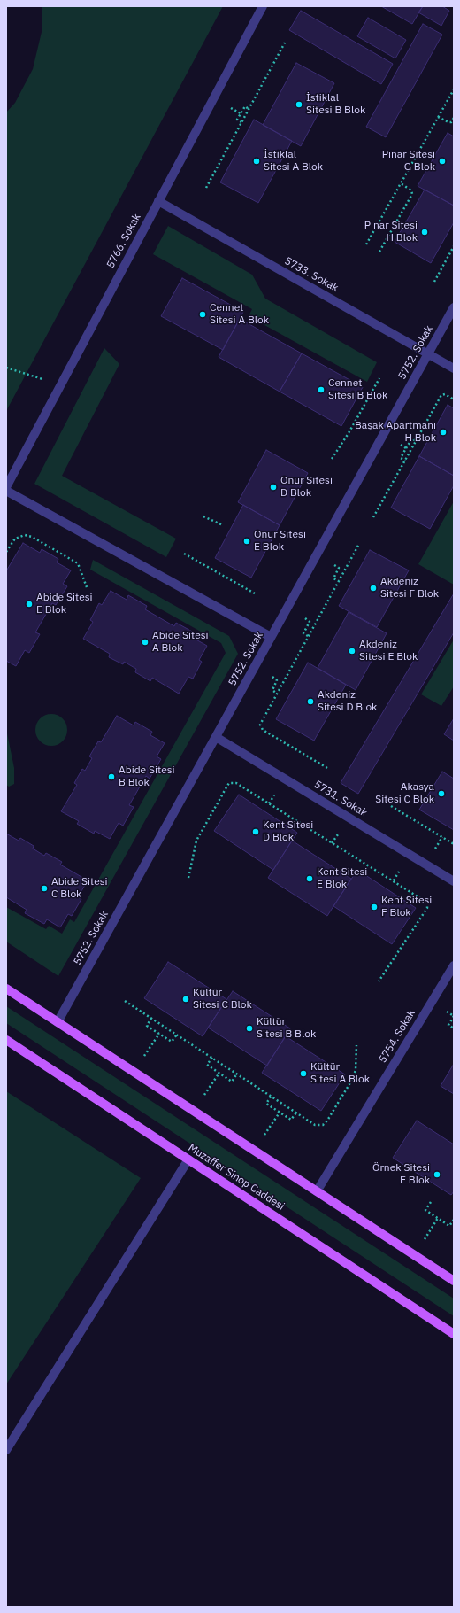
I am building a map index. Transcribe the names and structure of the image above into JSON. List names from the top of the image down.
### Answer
{
  "streets": {
    "main road": ["Muzaffer Sinop Caddesi"],
    "street": [
      "5766. Sokak",
      "5733. Sokak",
      "5752. Sokak",
      "5731. Sokak",
      "5754. Sokak"
    ]
  },
  "crossings": [
    ["5766. Sokak", "5733. Sokak"],
    ["5733. Sokak", "5752. Sokak"],
    ["5752. Sokak", "5731. Sokak"]
  ],
  "places": [
    "İstiklal Sitesi B Blok",
    "İstiklal Sitesi A Blok",
    "Pınar Sitesi G Blok",
    "Pınar Sitesi H Blok",
    "Cennet Sitesi A Blok",
    "Cennet Sitesi B Blok",
    "Başak Apartmanı H Blok",
    "Onur Sitesi D Blok",
    "Onur Sitesi E Blok",
    "Akdeniz Sitesi F Blok",
    "Abide Sitesi E Blok",
    "Abide Sitesi A Blok",
    "Akdeniz Sitesi E Blok",
    "Akdeniz Sitesi D Blok",
    "Abide Sitesi B Blok",
    "Akasya Sitesi C Blok",
    "Kent Sitesi D Blok",
    "Kent Sitesi E Blok",
    "Abide Sitesi C Blok",
    "Kent Sitesi F Blok",
    "Kültür Sitesi C Blok",
    "Kültür Sitesi B Blok",
    "Kültür Sitesi A Blok",
    "Örnek Sitesi E Blok"
  ]
}
